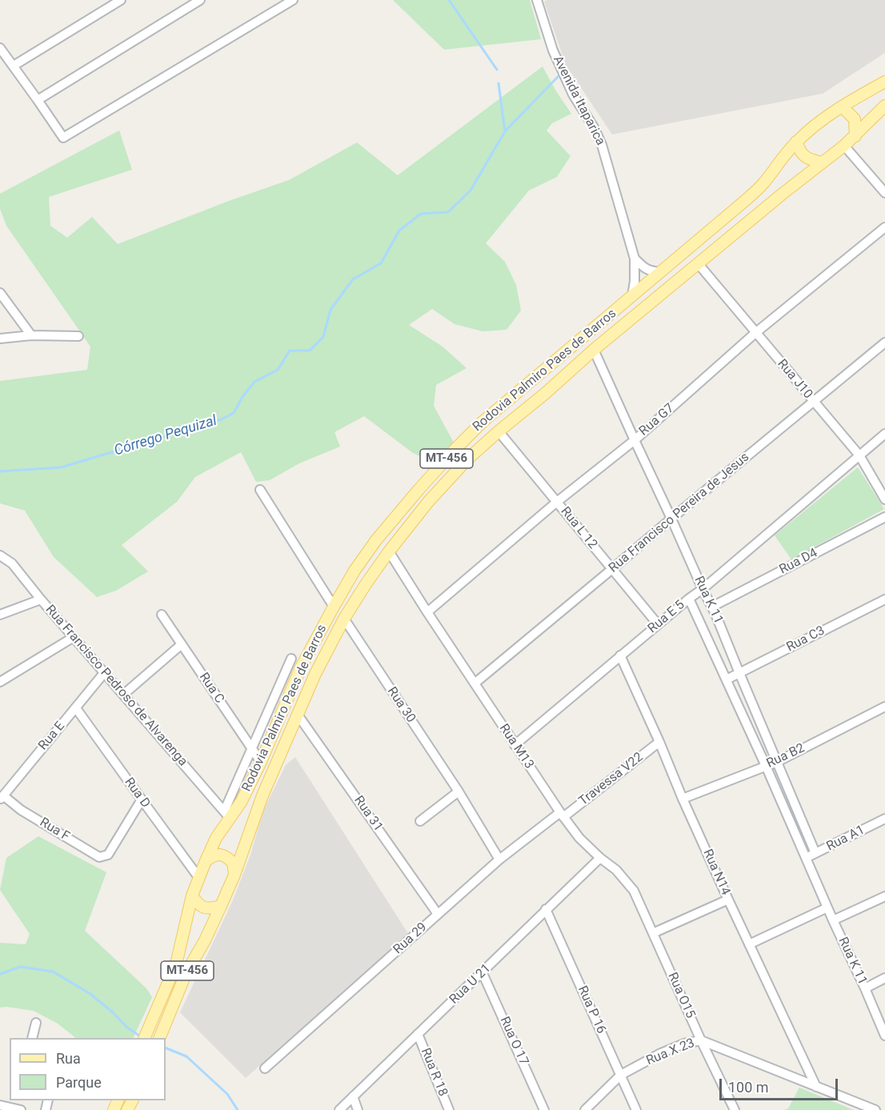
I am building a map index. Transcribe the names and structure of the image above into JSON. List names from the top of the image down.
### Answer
{
  "streets": {
    "main road": ["Rodovia Palmiro Paes de Barros", "MT-456"],
    "street": [
      "Avenida Itaparica",
      "Rua J10",
      "Rua G7",
      "Rua Francisco Pereira de Jesus",
      "Rua L 12",
      "Rua D4",
      "Rua K 11",
      "Rua E 5",
      "Rua C3",
      "Rua Francisco Pedroso de Alvarenga",
      "Rua C",
      "Rua 30",
      "Rua E",
      "Rua M13",
      "Rua B2",
      "Travessa V22",
      "Rua D",
      "Rua 31",
      "Rua F",
      "Rua A1",
      "Rua N14",
      "Rua 29",
      "Rua U 21",
      "Rua O15",
      "Rua P 16",
      "Rua O 17",
      "Rua X 23",
      "Rua R 18"
    ]
  },
  "crossings": [
    ["Avenida Itaparica", "Rodovia Palmiro Paes de Barros"],
    ["Rodovia Palmiro Paes de Barros", "Rua J10"],
    ["Rodovia Palmiro Paes de Barros", "Rua L 12"],
    ["Rodovia Palmiro Paes de Barros", "Rua K 11"],
    ["Rodovia Palmiro Paes de Barros", "Rua Francisco Pedroso de Alvarenga"],
    ["Rodovia Palmiro Paes de Barros", "Rua C"],
    ["Rodovia Palmiro Paes de Barros", "Rua 30"],
    ["Rodovia Palmiro Paes de Barros", "Rua M13"],
    ["Rodovia Palmiro Paes de Barros", "Rua D"],
    ["Rodovia Palmiro Paes de Barros", "Rua 31"],
    ["Rua J10", "Rua G7"],
    ["Rua J10", "Rua Francisco Pereira de Jesus"],
    ["Rua J10", "Rua E 5"],
    ["Rua G7", "Rua L 12"],
    ["Rua G7", "Rua K 11"],
    ["Rua G7", "Rua M13"],
    ["Rua Francisco Pereira de Jesus", "Rua L 12"],
    ["Rua Francisco Pereira de Jesus", "Rua K 11"],
    ["Rua Francisco Pereira de Jesus", "Rua M13"],
    ["Rua L 12", "Rua E 5"],
    ["Rua D4", "Rua K 11"],
    ["Rua K 11", "Rua E 5"],
    ["Rua K 11", "Rua C3"],
    ["Rua K 11", "Rua B2"],
    ["Rua K 11", "Rua A1"],
    ["Rua E 5", "Rua M13"],
    ["Rua E 5", "Rua N14"],
    ["Rua Francisco Pedroso de Alvarenga", "Rua E"],
    ["Rua 30", "Rua 29"],
    ["Rua E", "Rua D"],
    ["Rua E", "Rua F"],
    ["Rua M13", "Travessa V22"],
    ["Rua M13", "Rua 29"],
    ["Rua M13", "Rua U 21"],
    ["Rua M13", "Rua O15"],
    ["Rua B2", "Rua N14"],
    ["Travessa V22", "Rua N14"],
    ["Travessa V22", "Rua 29"],
    ["Rua D", "Rua F"],
    ["Rua 31", "Rua 29"],
    ["Rua N14", "Rua X 23"],
    ["Rua U 21", "Rua P 16"],
    ["Rua U 21", "Rua O 17"],
    ["Rua U 21", "Rua R 18"],
    ["Rua O15", "Rua X 23"],
    ["Rua P 16", "Rua X 23"]
  ],
  "water": ["Córrego Pequizal"],
  "legend": ["Rua", "Parque"],
  "scale_bar": "100 m"
}
